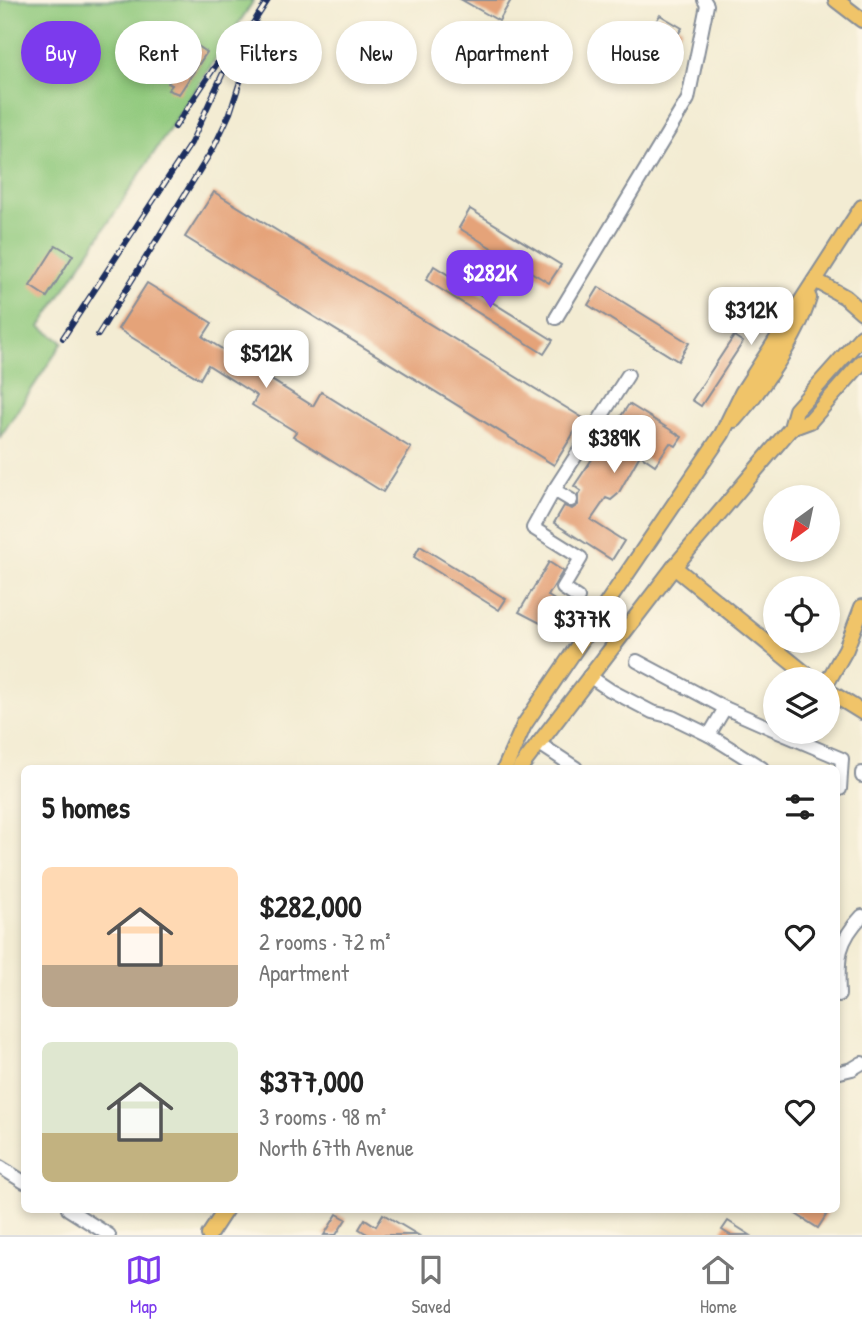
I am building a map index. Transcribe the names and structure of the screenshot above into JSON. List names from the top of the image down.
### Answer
{
  "north": "bottom left",
  "page": {
    "chip": [
      "Buy",
      "Rent",
      "Filters",
      "New",
      "Apartment",
      "House"
    ],
    "price": [
      "$282K",
      "$312K",
      "$512K",
      "$389K",
      "$377K"
    ],
    "heading": "5 homes",
    "list": [
      {
        "name": "$282,000",
        "note": "2 rooms · 72 m² · Apartment"
      },
      {
        "name": "$377,000",
        "note": "3 rooms · 98 m² · North 67th Avenue"
      }
    ],
    "tabs": ["Map", "Saved", "Home"]
  }
}
